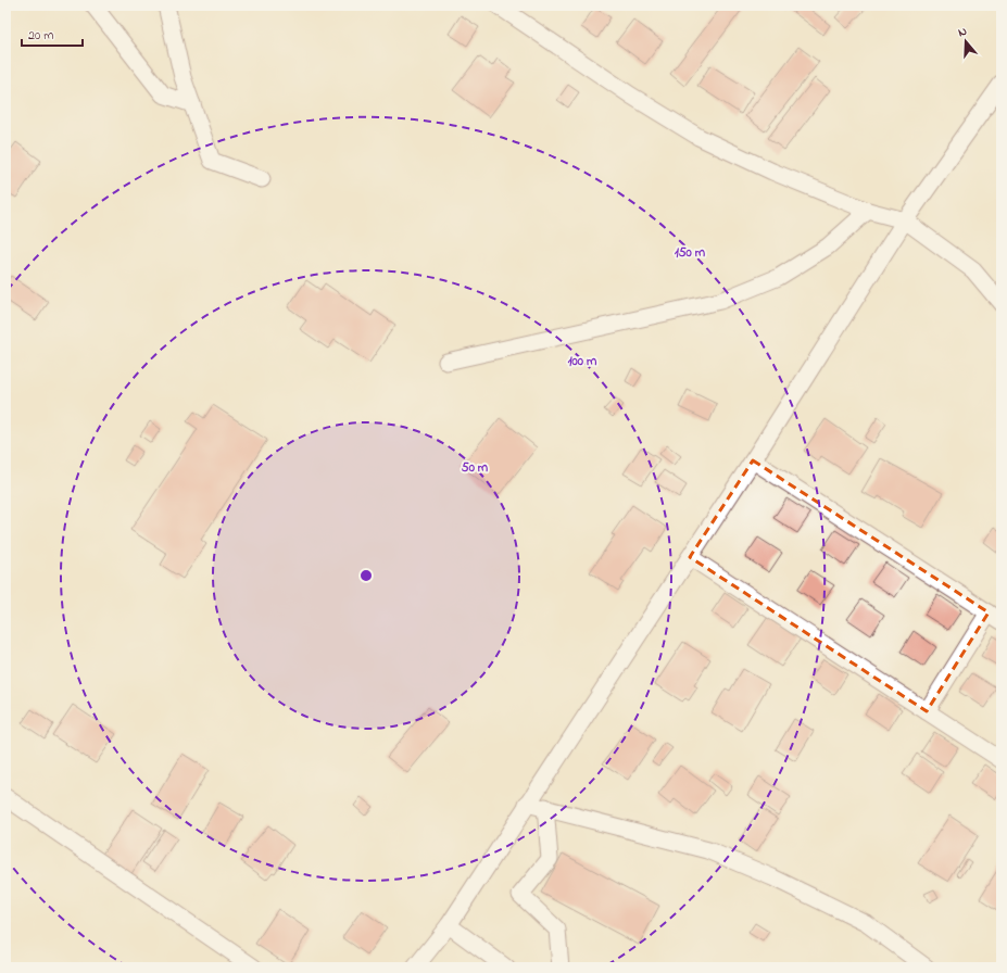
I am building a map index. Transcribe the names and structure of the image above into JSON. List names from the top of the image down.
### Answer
{
  "scale_bar": "20 m",
  "north": "top",
  "rings": ["150 m", "100 m", "50 m"]
}
